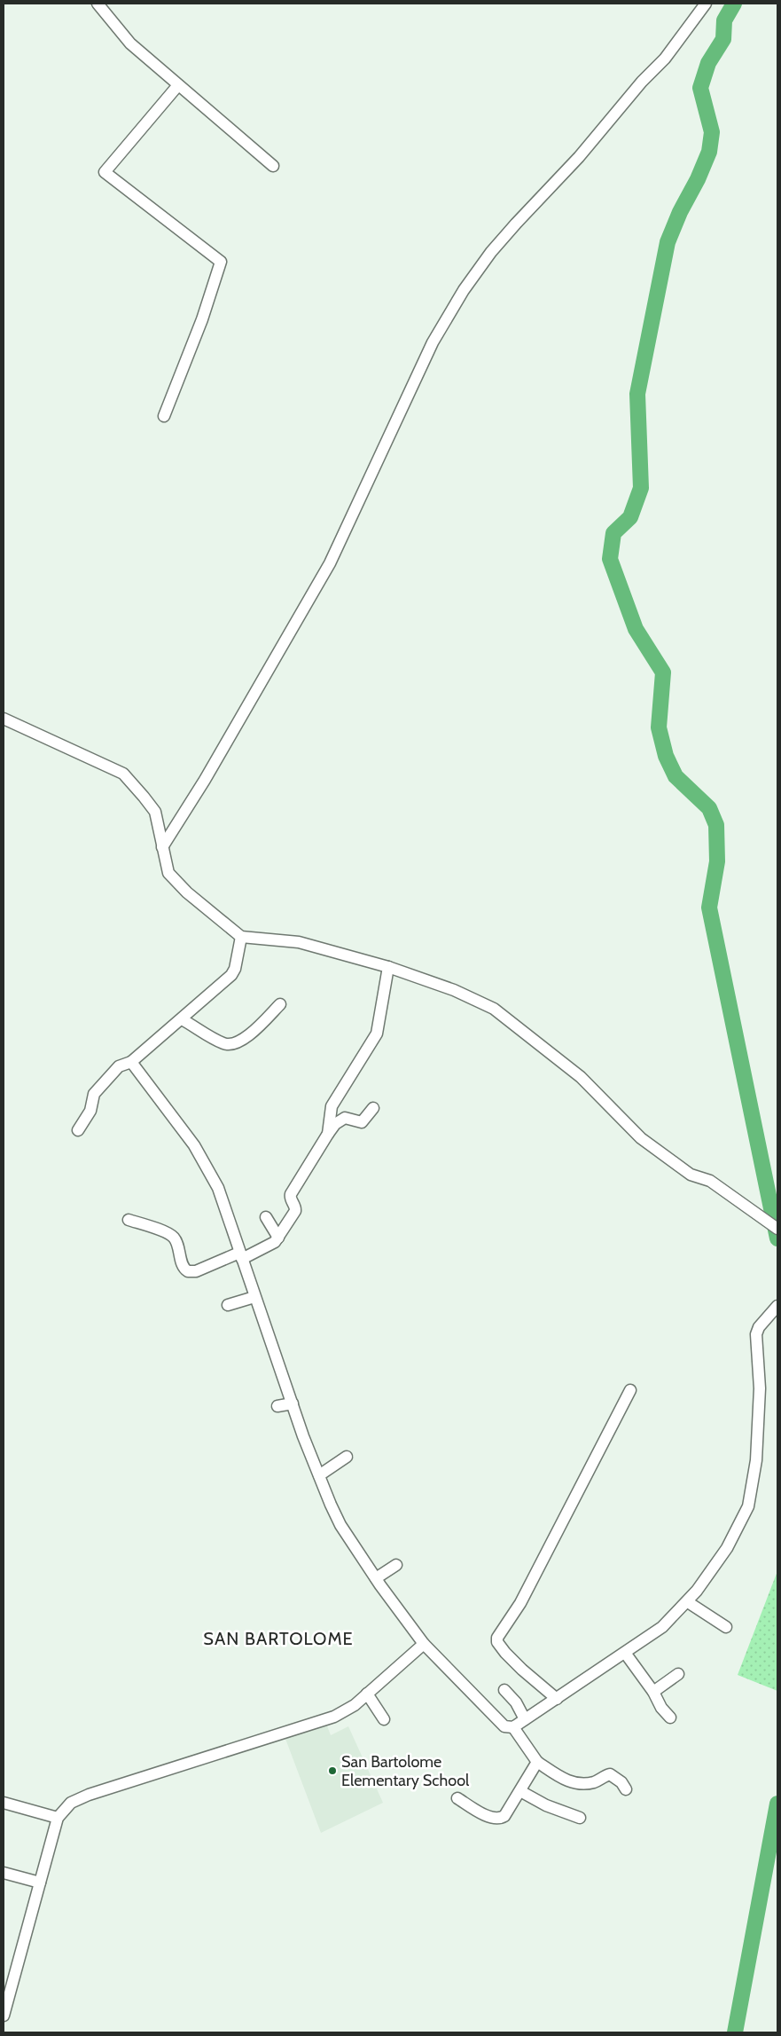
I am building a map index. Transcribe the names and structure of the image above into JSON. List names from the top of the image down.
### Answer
{
  "districts": ["SAN BARTOLOME"],
  "places": ["San Bartolome Elementary School"]
}
